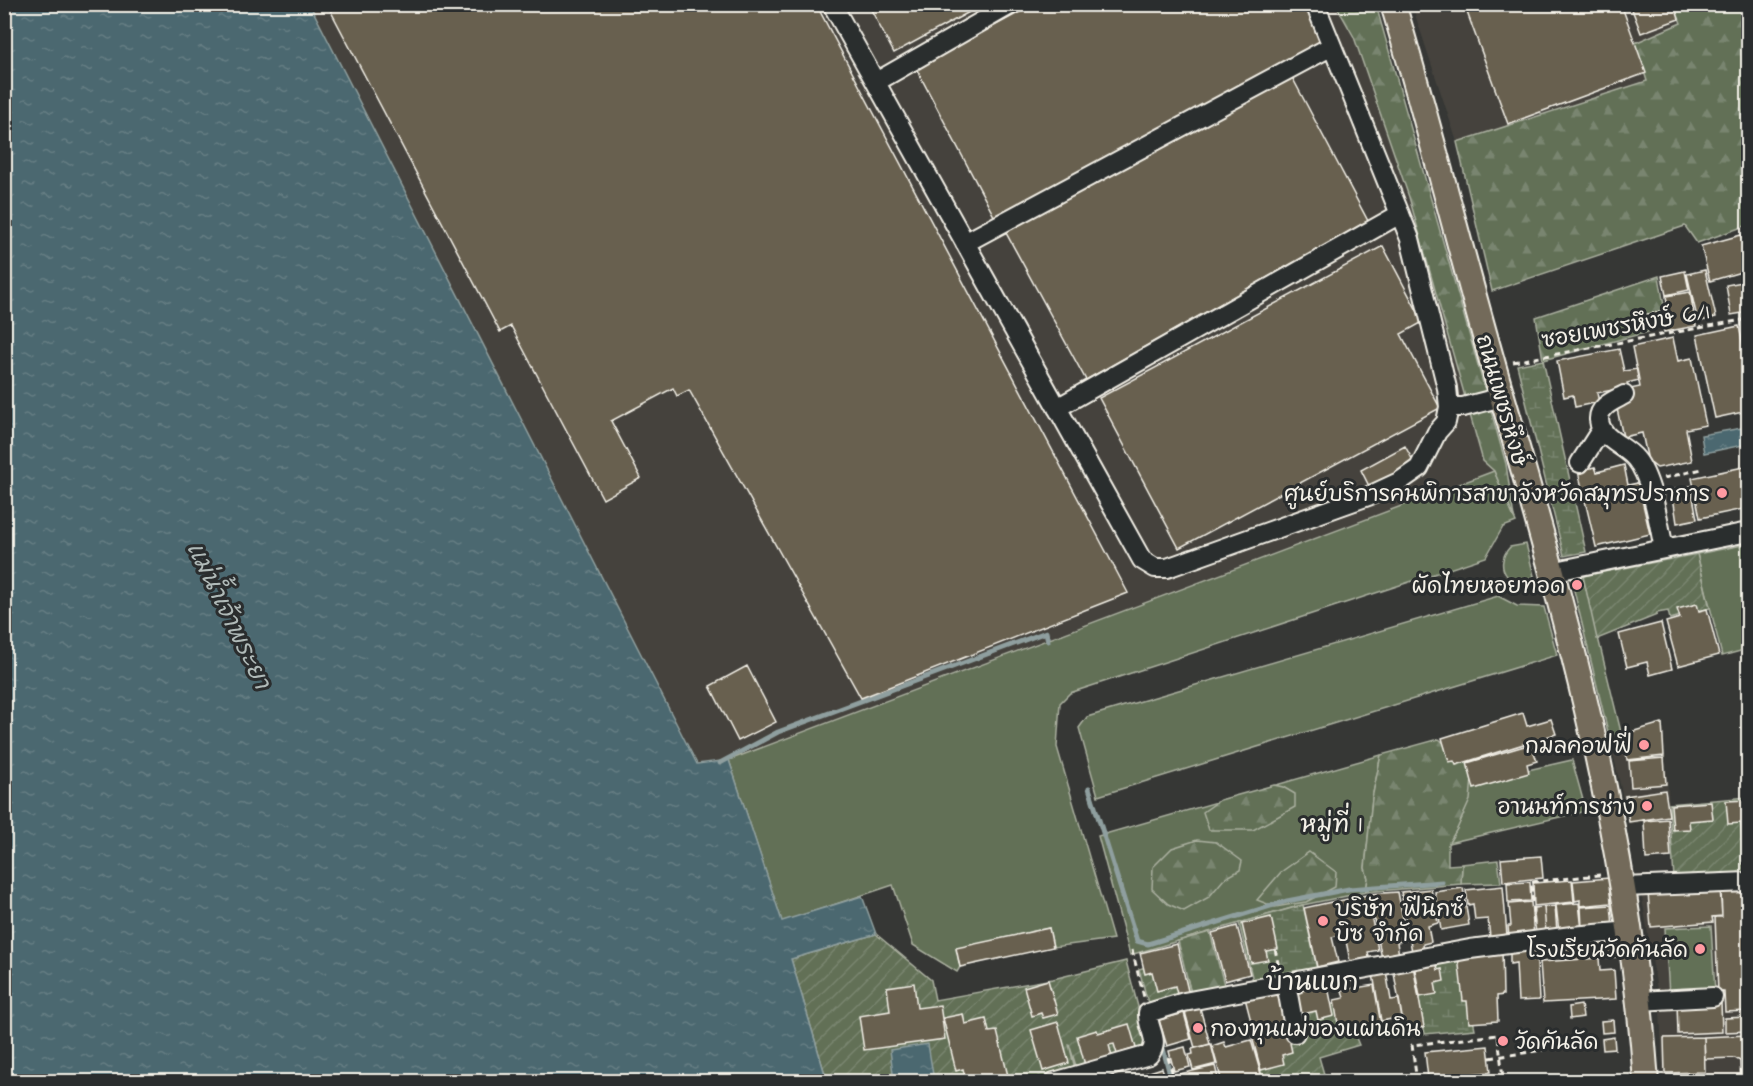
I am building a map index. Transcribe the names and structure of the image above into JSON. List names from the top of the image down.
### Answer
{
  "streets": {
    "main road": ["ถนนเพชรหึงษ์"],
    "path": ["ซอยเพชรหึงษ์ 6/1"]
  },
  "districts": ["หมู่ที่ 1", "บ้านแขก"],
  "water": ["แม่น้ำเจ้าพระยา"],
  "places": [
    "ศูนย์บริการคนพิการสาขาจังหวัดสมุทรปราการ",
    "ผัดไทยหอยทอด",
    "กมลคอฟฟี่",
    "อานนท์การช่าง",
    "บริษัท ฟีนิกซ์ บิซ จำกัด",
    "โรงเรียนวัดคันลัด",
    "กองทุนแม่ของแผ่นดิน",
    "วัดคันลัด"
  ]
}
